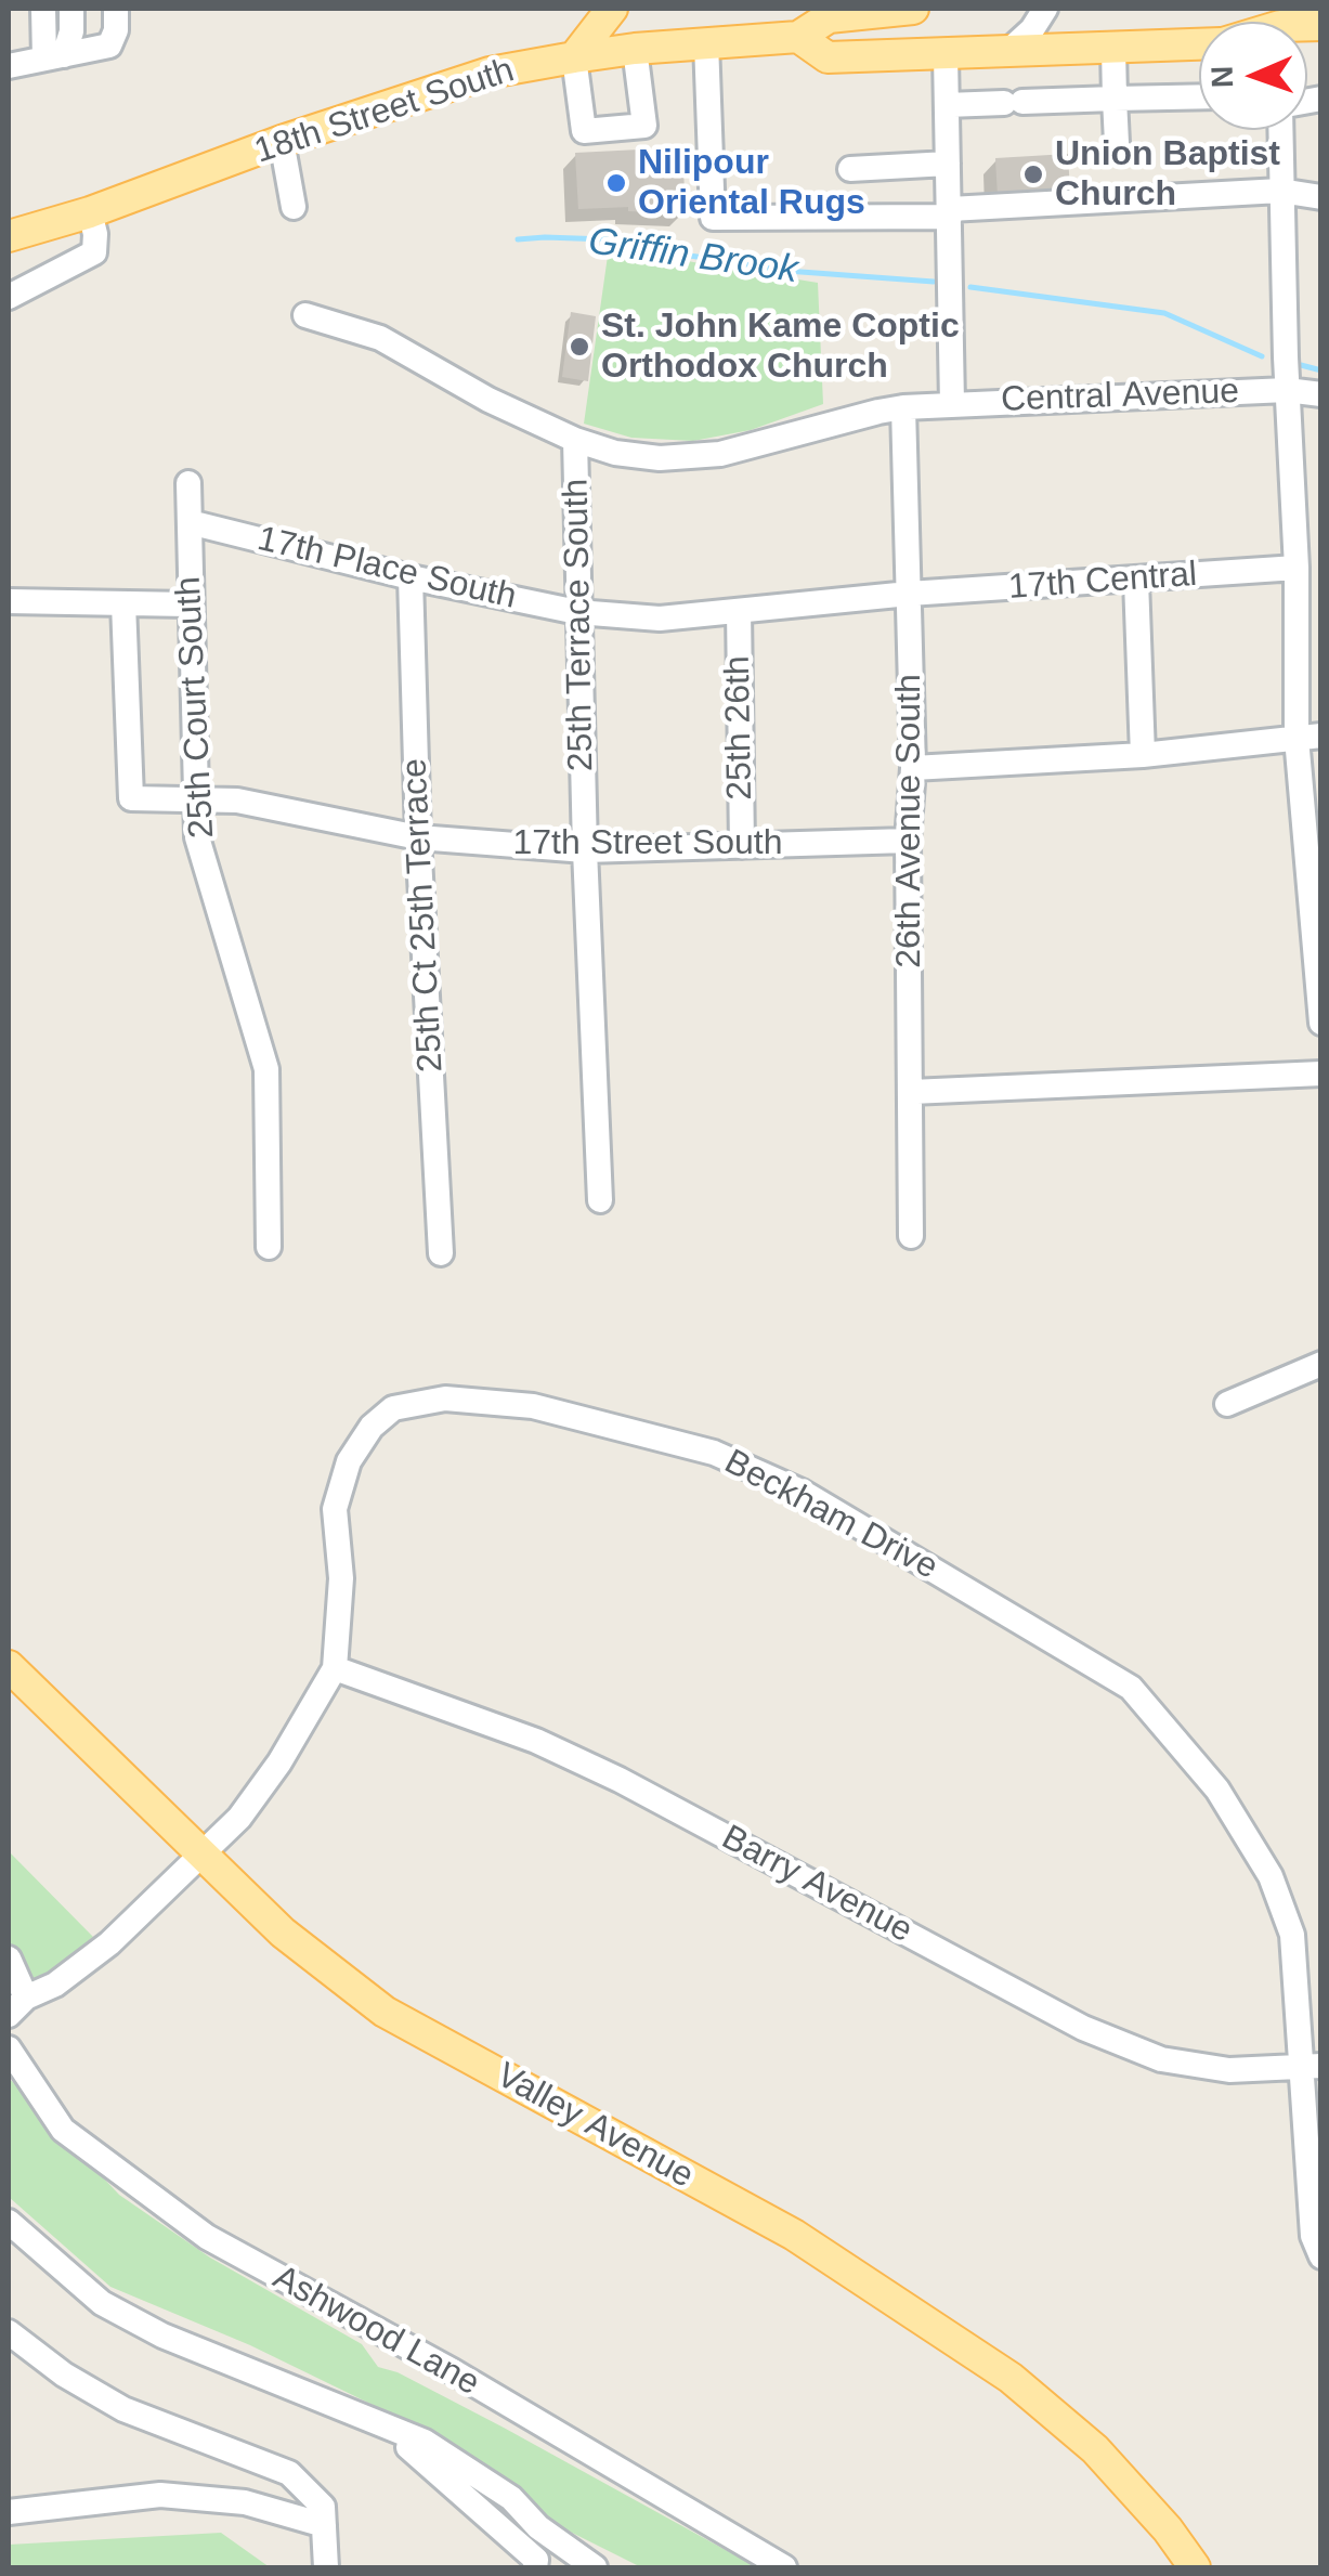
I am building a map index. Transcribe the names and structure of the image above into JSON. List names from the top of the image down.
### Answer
{
  "streets": {
    "main road": ["18th Street South", "Valley Avenue"],
    "street": [
      "Central Avenue",
      "17th Place South",
      "17th Central",
      "25th Terrace South",
      "25th Court South",
      "25th 26th",
      "26th Avenue South",
      "17th Street South",
      "25th Ct 25th Terrace",
      "Beckham Drive",
      "Barry Avenue",
      "Ashwood Lane"
    ]
  },
  "crossings": [
    ["Central Avenue", "25th Terrace South"],
    ["Central Avenue", "26th Avenue South"],
    ["17th Place South", "17th Central"],
    ["17th Place South", "25th Terrace South"],
    ["17th Place South", "25th Court South"],
    ["17th Place South", "25th 26th"],
    ["17th Place South", "26th Avenue South"],
    ["17th Place South", "25th Ct 25th Terrace"],
    ["17th Central", "26th Avenue South"],
    ["25th Terrace South", "17th Street South"],
    ["25th Court South", "17th Street South"],
    ["25th 26th", "17th Street South"],
    ["26th Avenue South", "17th Street South"],
    ["17th Street South", "25th Ct 25th Terrace"],
    ["Beckham Drive", "Barry Avenue"],
    ["Beckham Drive", "Valley Avenue"]
  ],
  "water": ["Griffin Brook"],
  "places": ["Union Baptist Church", "Nilipour Oriental Rugs", "St. John Kame Coptic Orthodox Church"],
  "north": "left"
}
